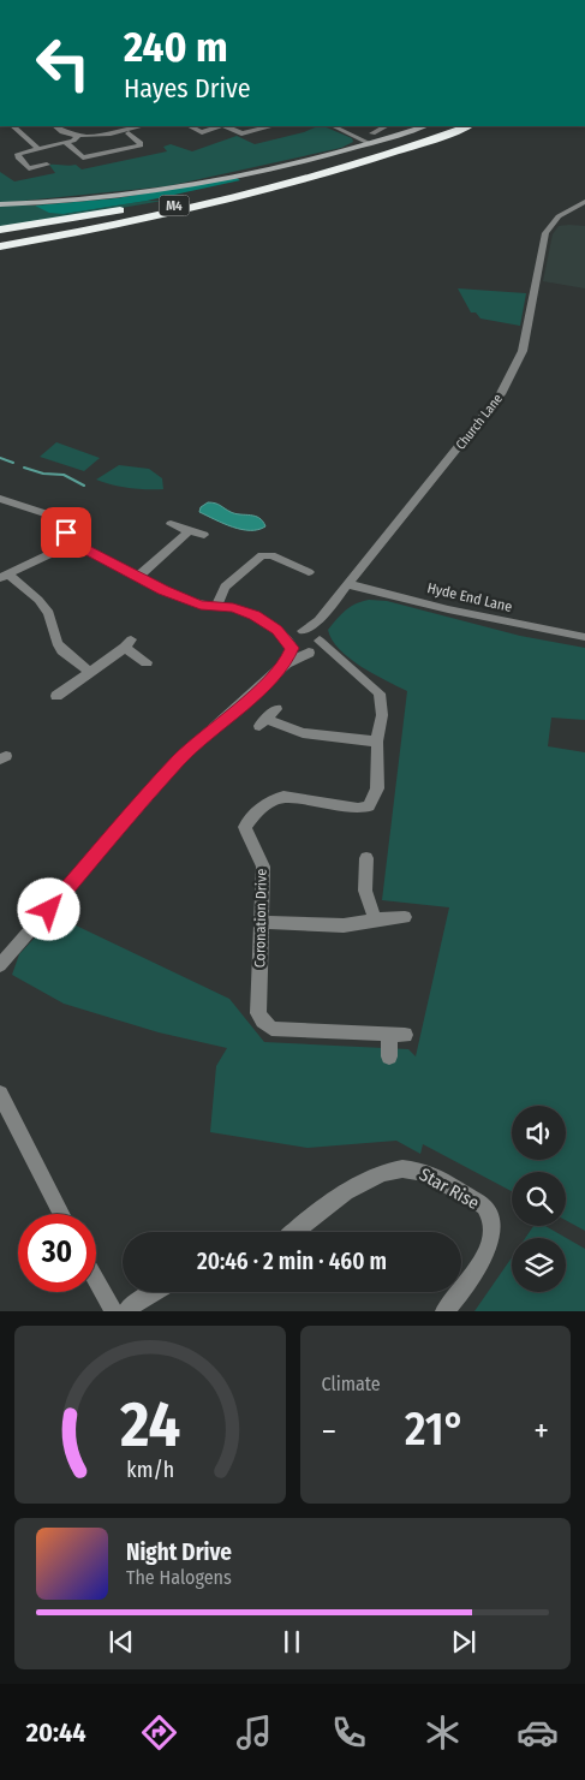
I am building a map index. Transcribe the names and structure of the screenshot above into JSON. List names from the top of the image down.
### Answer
{
  "streets": {
    "highway": ["M4"],
    "street": [
      "Church Lane",
      "Hyde End Lane",
      "Coronation Drive",
      "Star Rise"
    ]
  },
  "crossings": [
    ["Church Lane", "Hyde End Lane"]
  ],
  "page": {
    "turn": ["240 m", "Hayes Drive"],
    "limit": "30",
    "trip": "20:46 · 2 min · 460 m",
    "tile": "Climate",
    "heat": ["−", "21°", "+"],
    "song": ["Night Drive", "The Halogens"],
    "tabs": "20:44",
    "gauge": ["24", "km/h"]
  }
}
